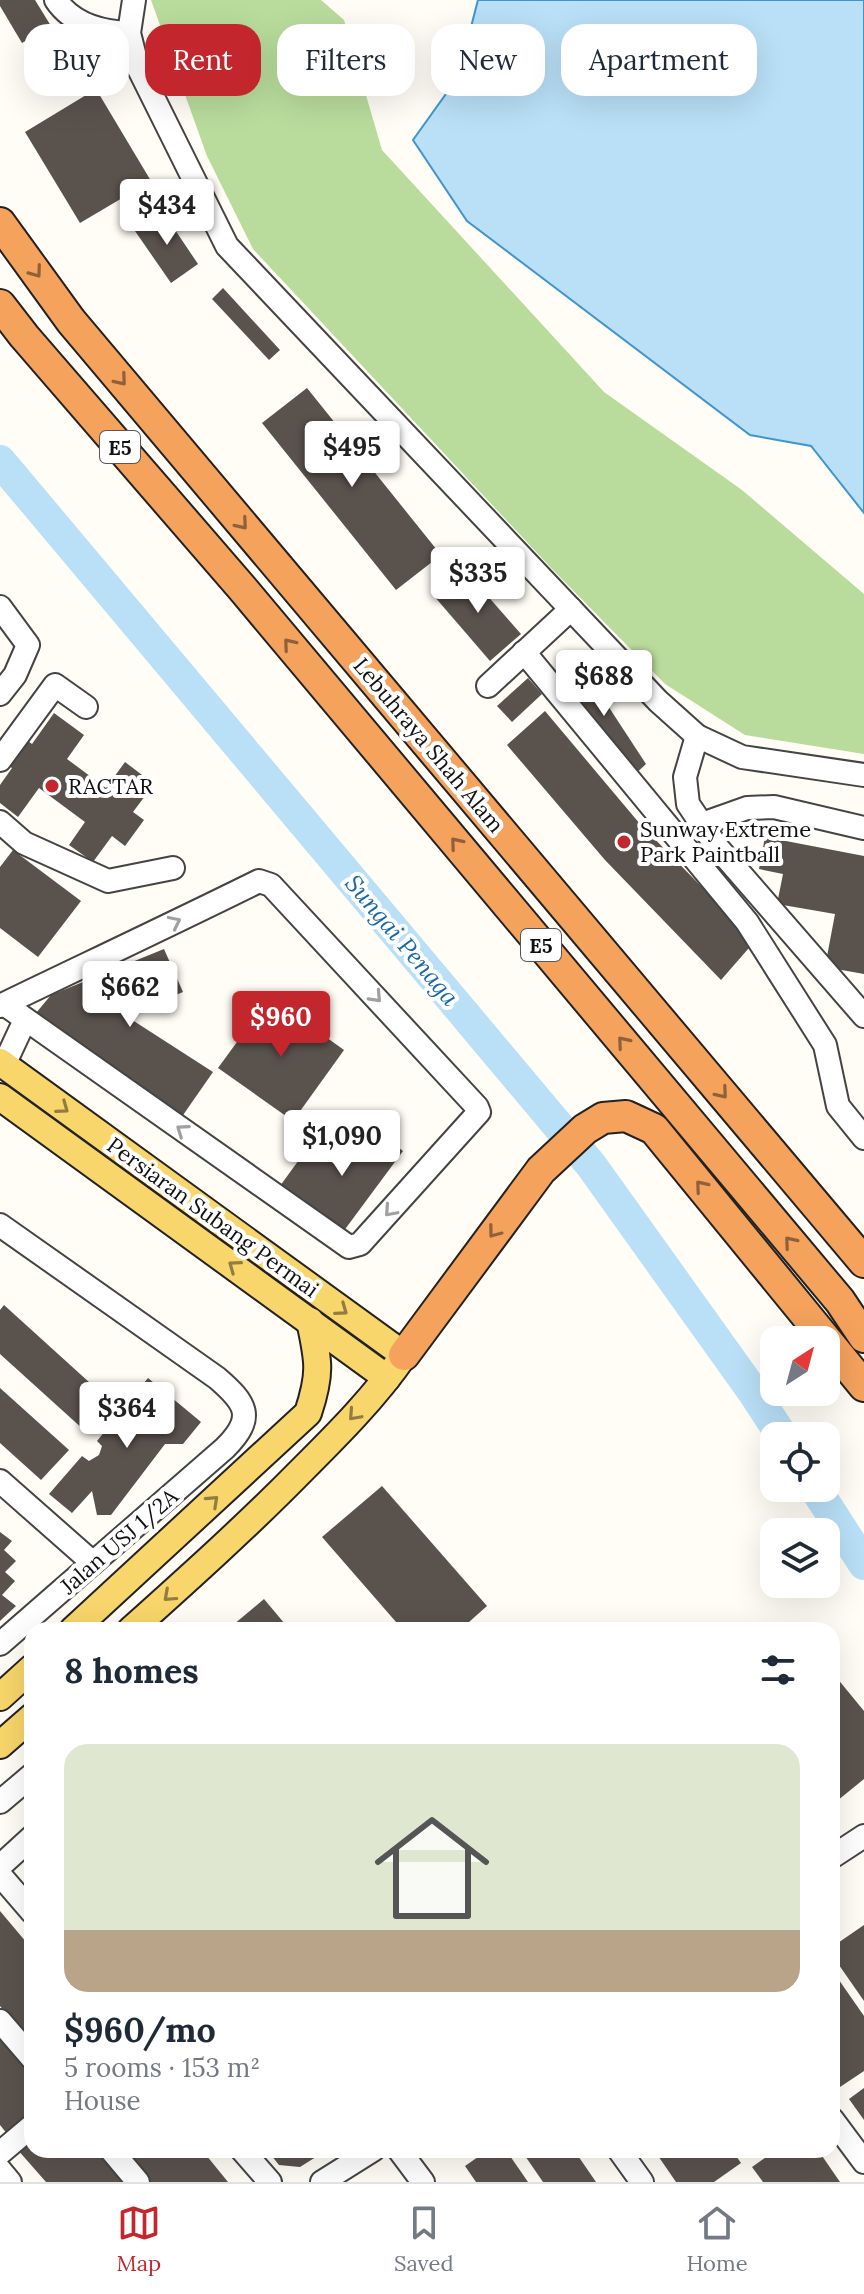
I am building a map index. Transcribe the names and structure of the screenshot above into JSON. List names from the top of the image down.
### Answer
{
  "streets": {
    "highway": ["E5", "Lebuhraya Shah Alam"],
    "main road": ["Persiaran Subang Permai"],
    "street": ["Jalan USJ 1/2A"]
  },
  "water": ["Sungai Penaga"],
  "places": ["RACTAR", "Sunway Extreme Park Paintball"],
  "north": "top right",
  "page": {
    "chip": [
      "Buy",
      "Rent",
      "Filters",
      "New",
      "Apartment"
    ],
    "price": [
      "$434",
      "$495",
      "$335",
      "$688",
      "$662",
      "$960",
      "$1,090",
      "$364"
    ],
    "heading": "8 homes",
    "list": [
      {
        "name": "$960/mo",
        "note": "5 rooms · 153 m² · House"
      }
    ],
    "tabs": ["Map", "Saved", "Home"]
  }
}
